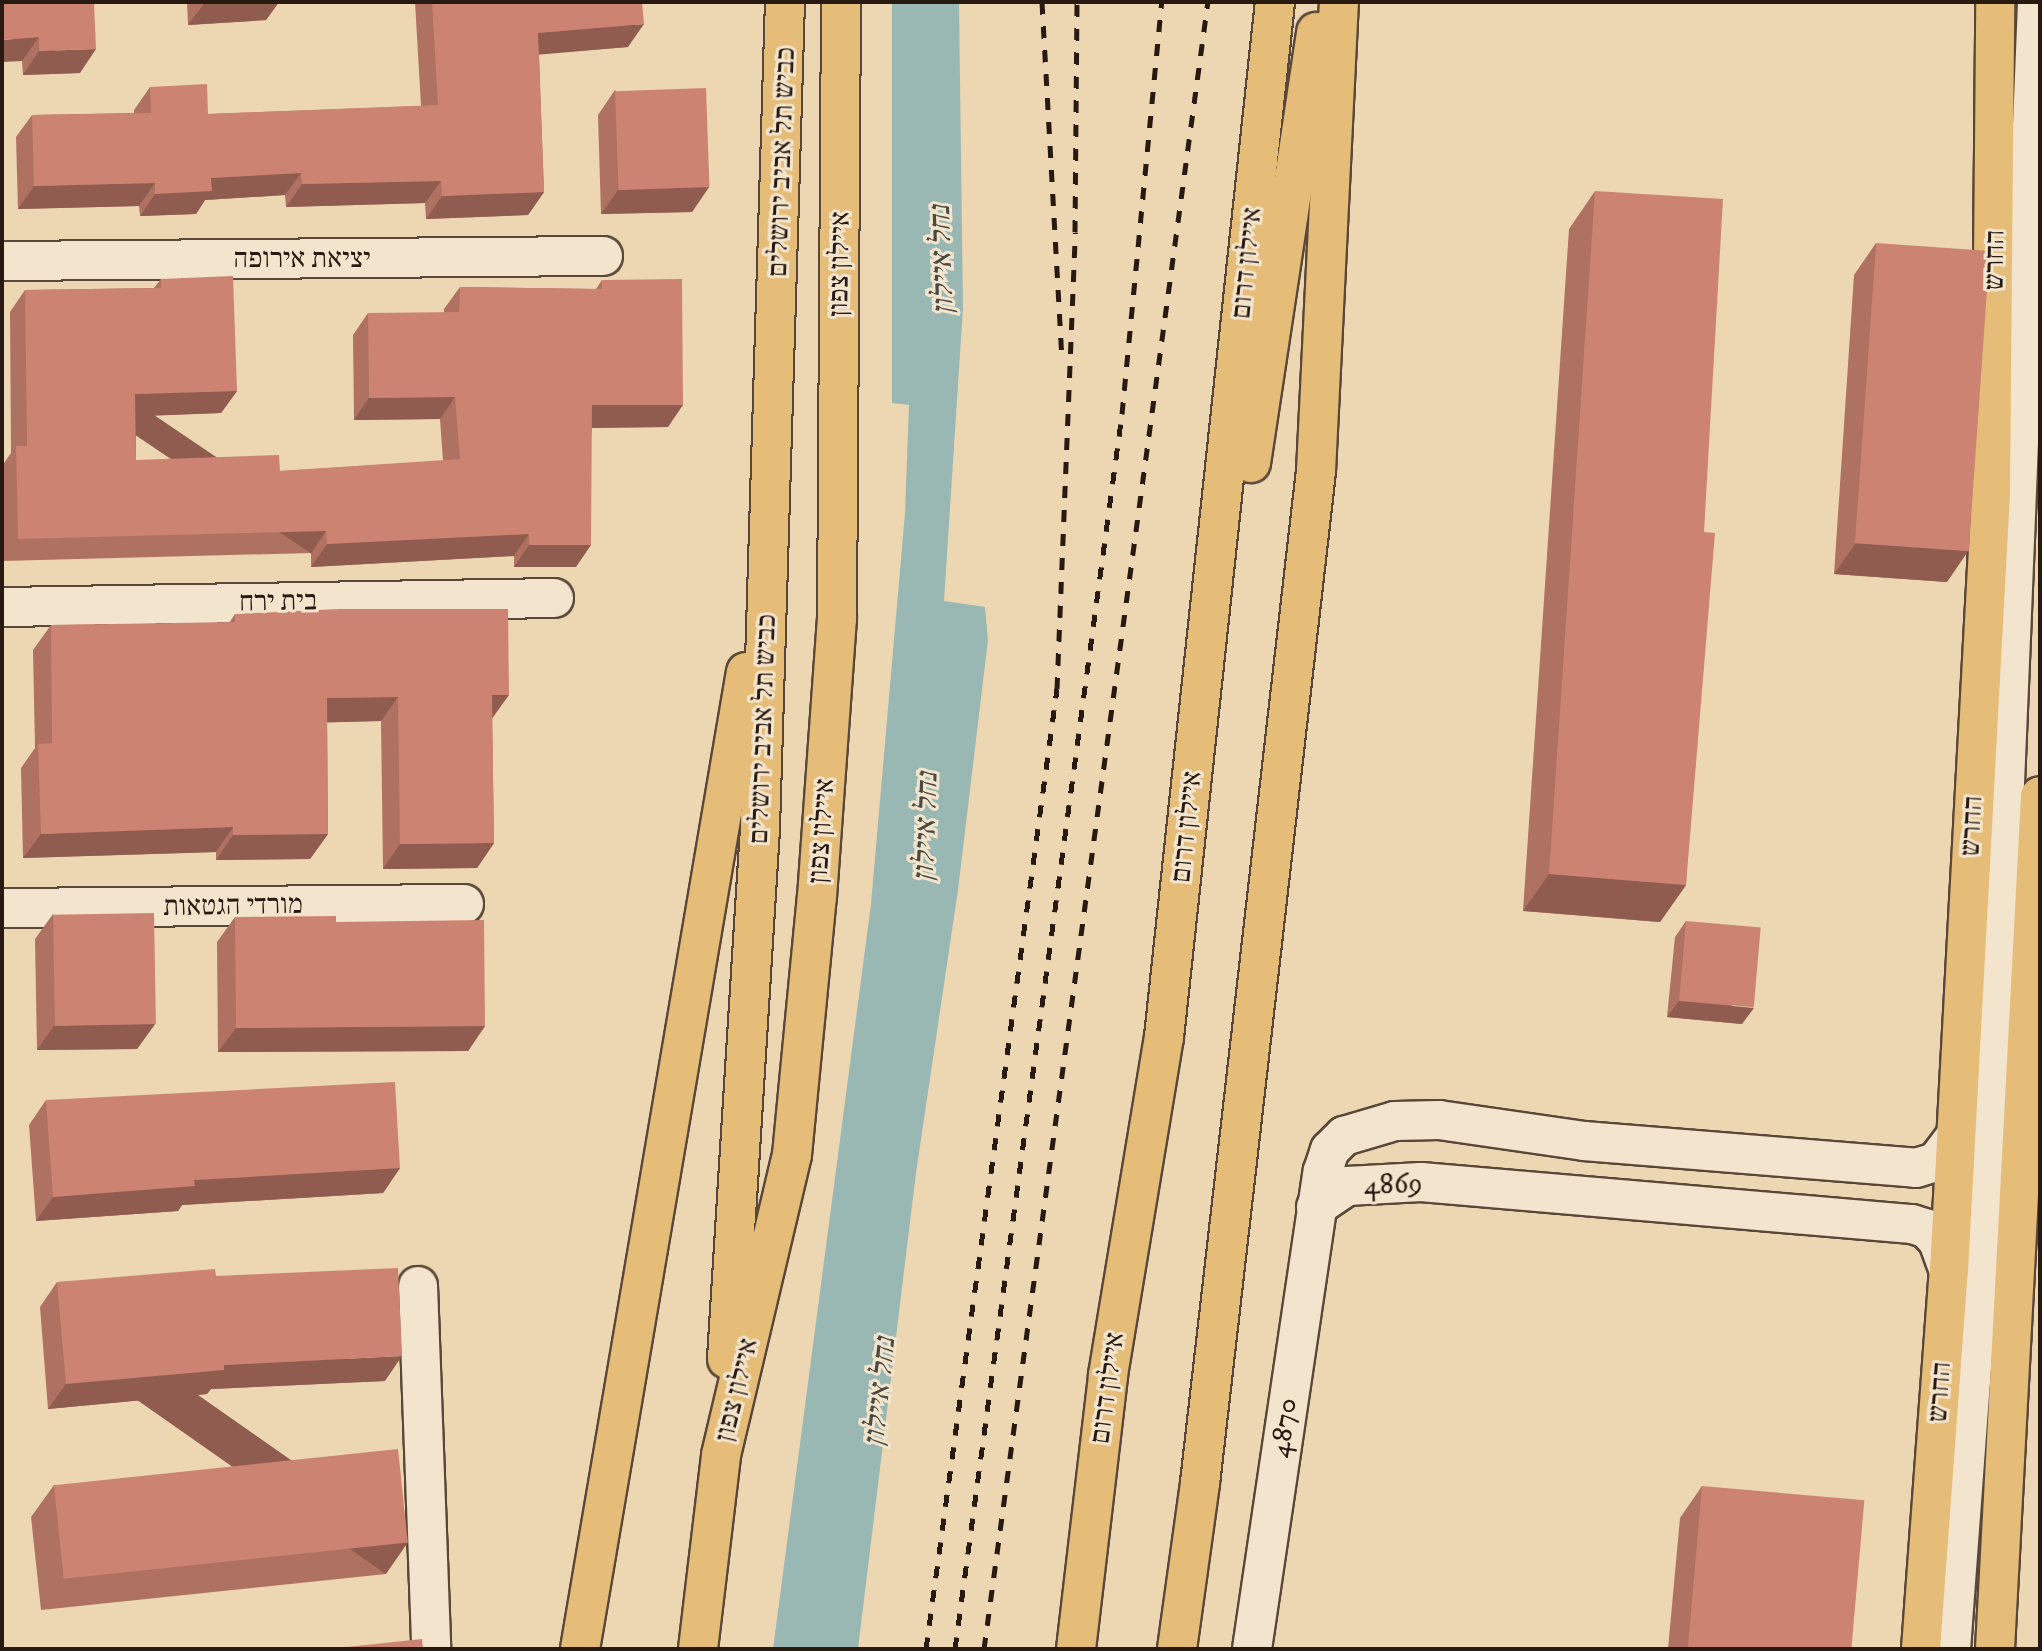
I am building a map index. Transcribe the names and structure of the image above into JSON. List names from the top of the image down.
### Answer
{
  "streets": {
    "main road": [
      "כביש תל אביב ירושלים",
      "החרש",
      "איילון דרום",
      "איילון צפון"
    ],
    "street": [
      "יציאת אירופה",
      "בית ירח",
      "מורדי הגטאות",
      "4869",
      "4870"
    ]
  },
  "crossings": [
    ["כביש תל אביב ירושלים", "איילון צפון"],
    ["החרש", "4869"],
    ["4869", "4870"]
  ],
  "water": ["נחל איילון"]
}
